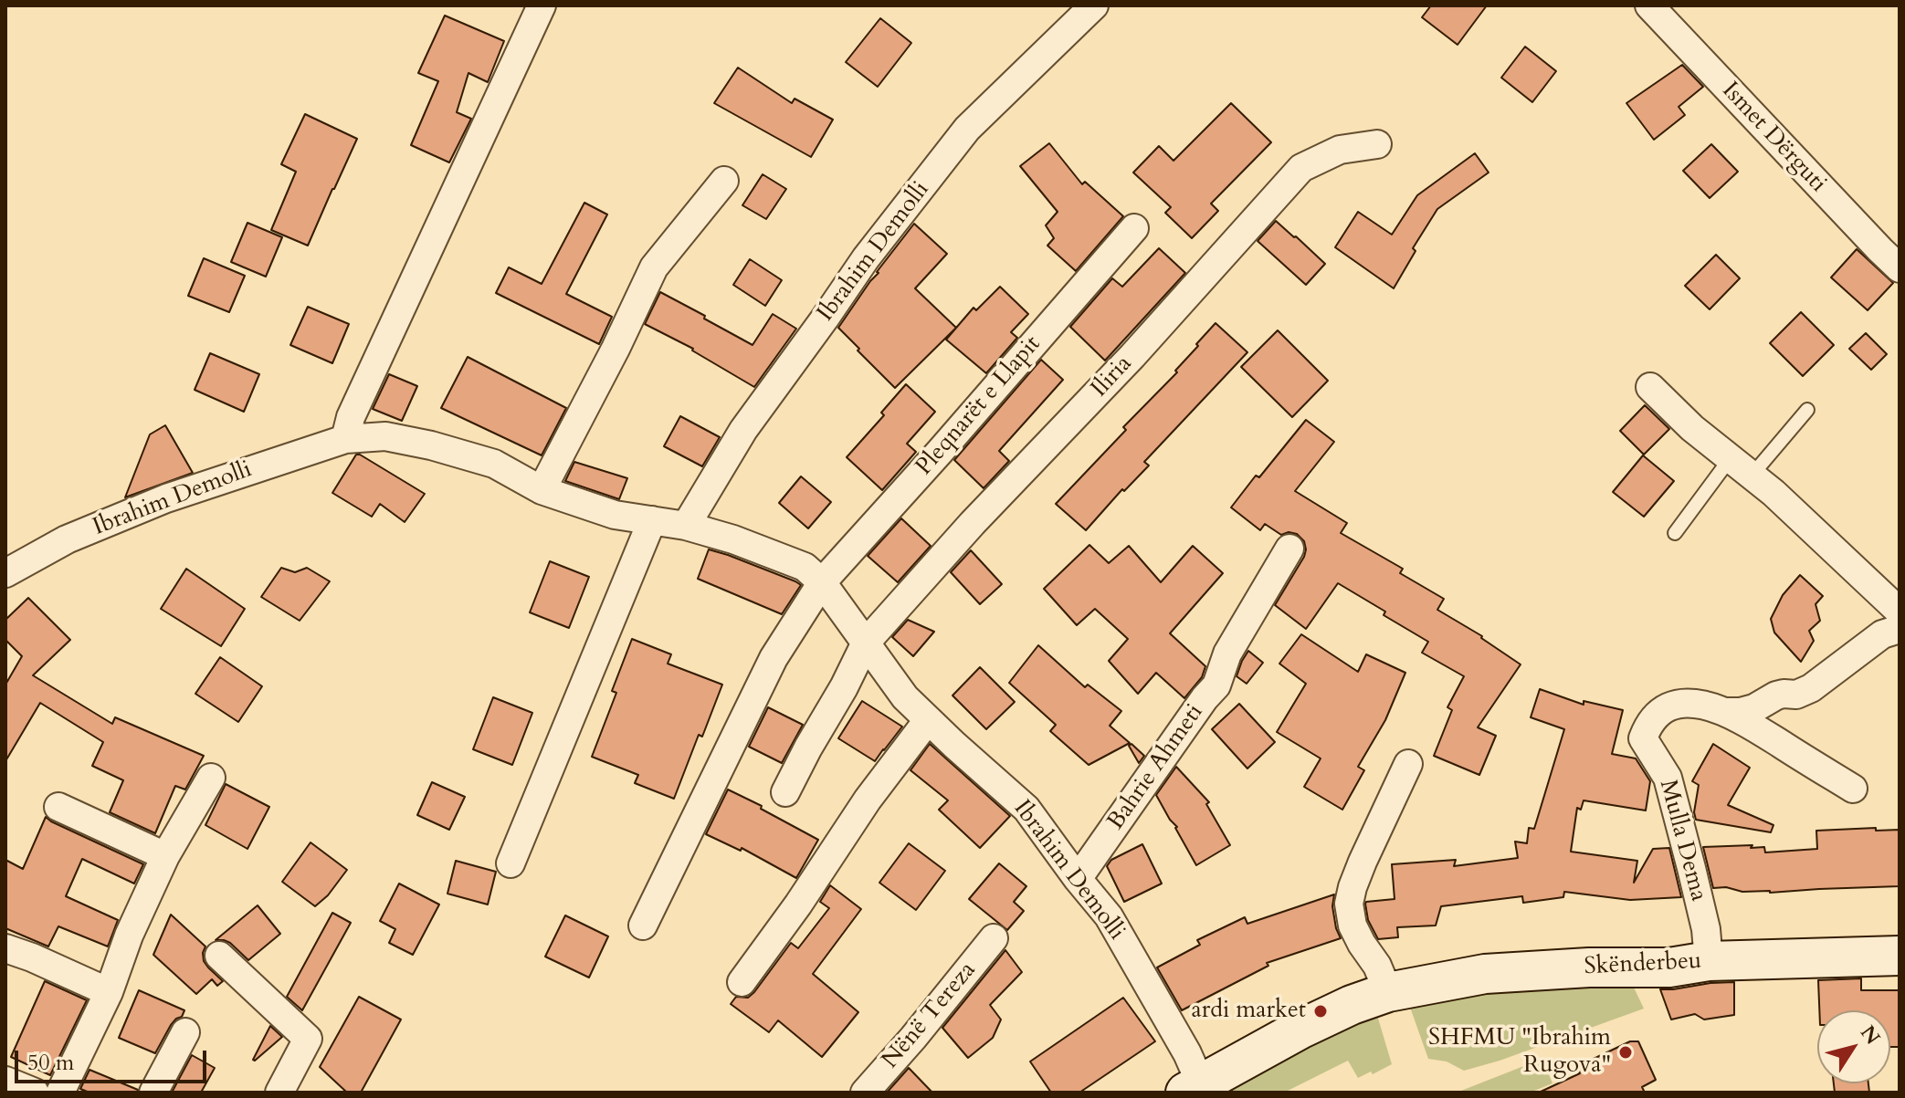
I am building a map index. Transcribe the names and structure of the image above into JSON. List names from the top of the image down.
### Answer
{
  "streets": {
    "main road": ["Skënderbeu"],
    "street": [
      "Ismet Dërguti",
      "Ibrahim Demolli",
      "Iliria",
      "Pleqnarët e Llapit",
      "Bahrie Ahmeti",
      "Mulla Dema",
      "Nënë Tereza"
    ]
  },
  "crossings": [
    ["Ibrahim Demolli", "Iliria"],
    ["Ibrahim Demolli", "Pleqnarët e Llapit"],
    ["Ibrahim Demolli", "Bahrie Ahmeti"],
    ["Ibrahim Demolli", "Skënderbeu"],
    ["Mulla Dema", "Skënderbeu"]
  ],
  "places": ["ardi market", "SHFMU \"Ibrahim Rugova\""],
  "scale_bar": "50 m",
  "north": "top right"
}
